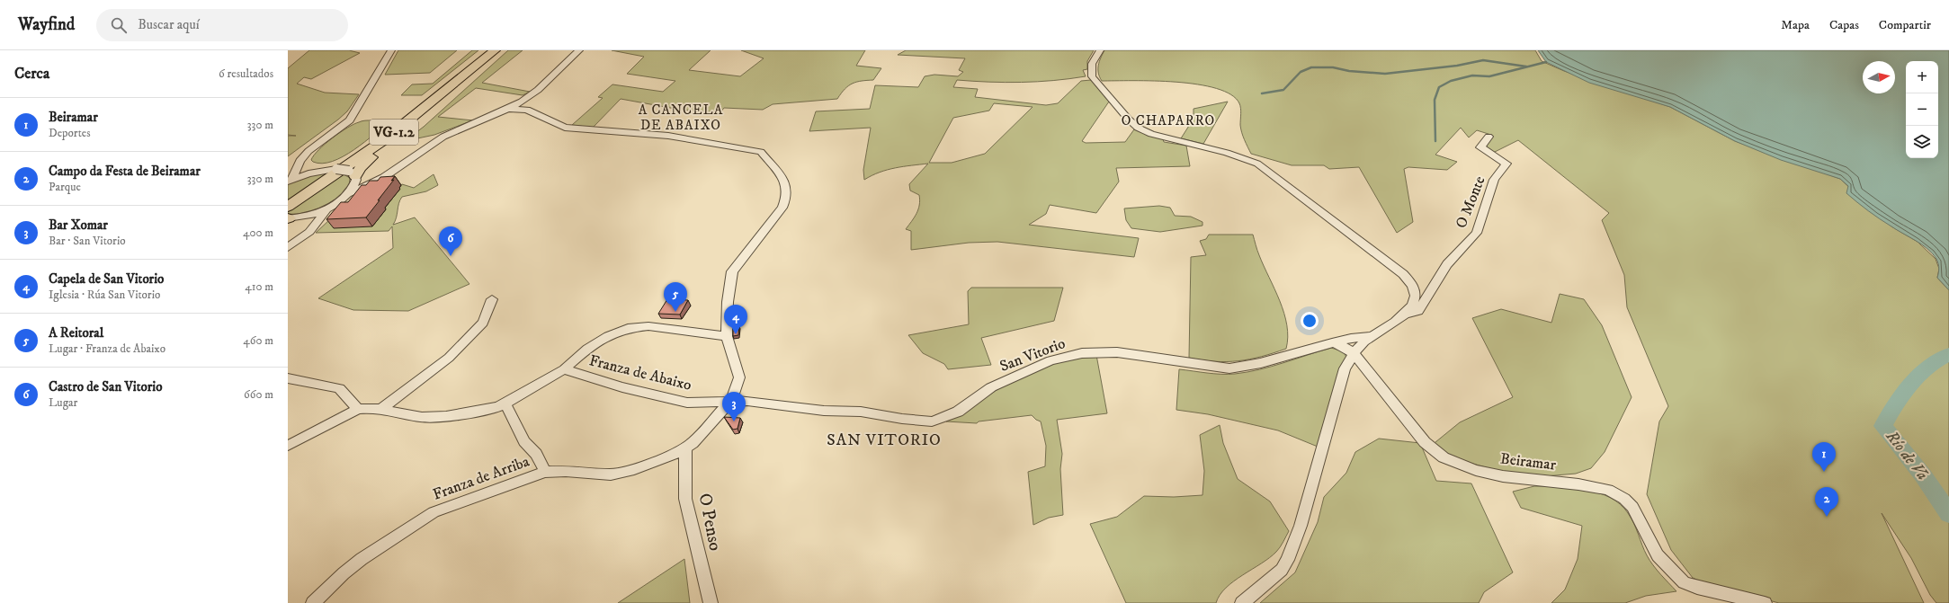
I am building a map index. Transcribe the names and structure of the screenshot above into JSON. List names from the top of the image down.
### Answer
{
  "streets": {
    "highway": ["VG-1.2"],
    "street": [
      "O Monte",
      "San Vitorio",
      "Franza de Abaixo",
      "Beiramar",
      "Franza de Arriba",
      "O Penso"
    ]
  },
  "crossings": [
    ["San Vitorio", "Franza de Abaixo"],
    ["San Vitorio", "Franza de Arriba"],
    ["Franza de Abaixo", "Franza de Arriba"],
    ["Franza de Arriba", "O Penso"]
  ],
  "districts": ["A CANCELA DE ABAIXO", "O CHAPARRO", "SAN VITORIO"],
  "water": ["Río de Va"],
  "north": "right",
  "page": {
    "header": "Wayfind",
    "search": "Buscar aquí",
    "nav": ["Mapa", "Capas", "Compartir"],
    "heading": ["Cerca", "6 resultados"],
    "map_buttons": ["+", "−"],
    "list": [
      {
        "mark": "1",
        "name": "Beiramar",
        "note": "Deportes",
        "value": "330 m"
      },
      {
        "mark": "2",
        "name": "Campo da Festa de Beiramar",
        "note": "Parque",
        "value": "330 m"
      },
      {
        "mark": "3",
        "name": "Bar Xomar",
        "note": "Bar · San Vitorio",
        "value": "400 m"
      },
      {
        "mark": "4",
        "name": "Capela de San Vitorio",
        "note": "Iglesia · Rúa San Vitorio",
        "value": "410 m"
      },
      {
        "mark": "5",
        "name": "A Reitoral",
        "note": "Lugar · Franza de Abaixo",
        "value": "460 m"
      },
      {
        "mark": "6",
        "name": "Castro de San Vitorio",
        "note": "Lugar",
        "value": "660 m"
      }
    ],
    "pins": [
      "6",
      "5",
      "4",
      "3",
      "1",
      "2"
    ]
  }
}
